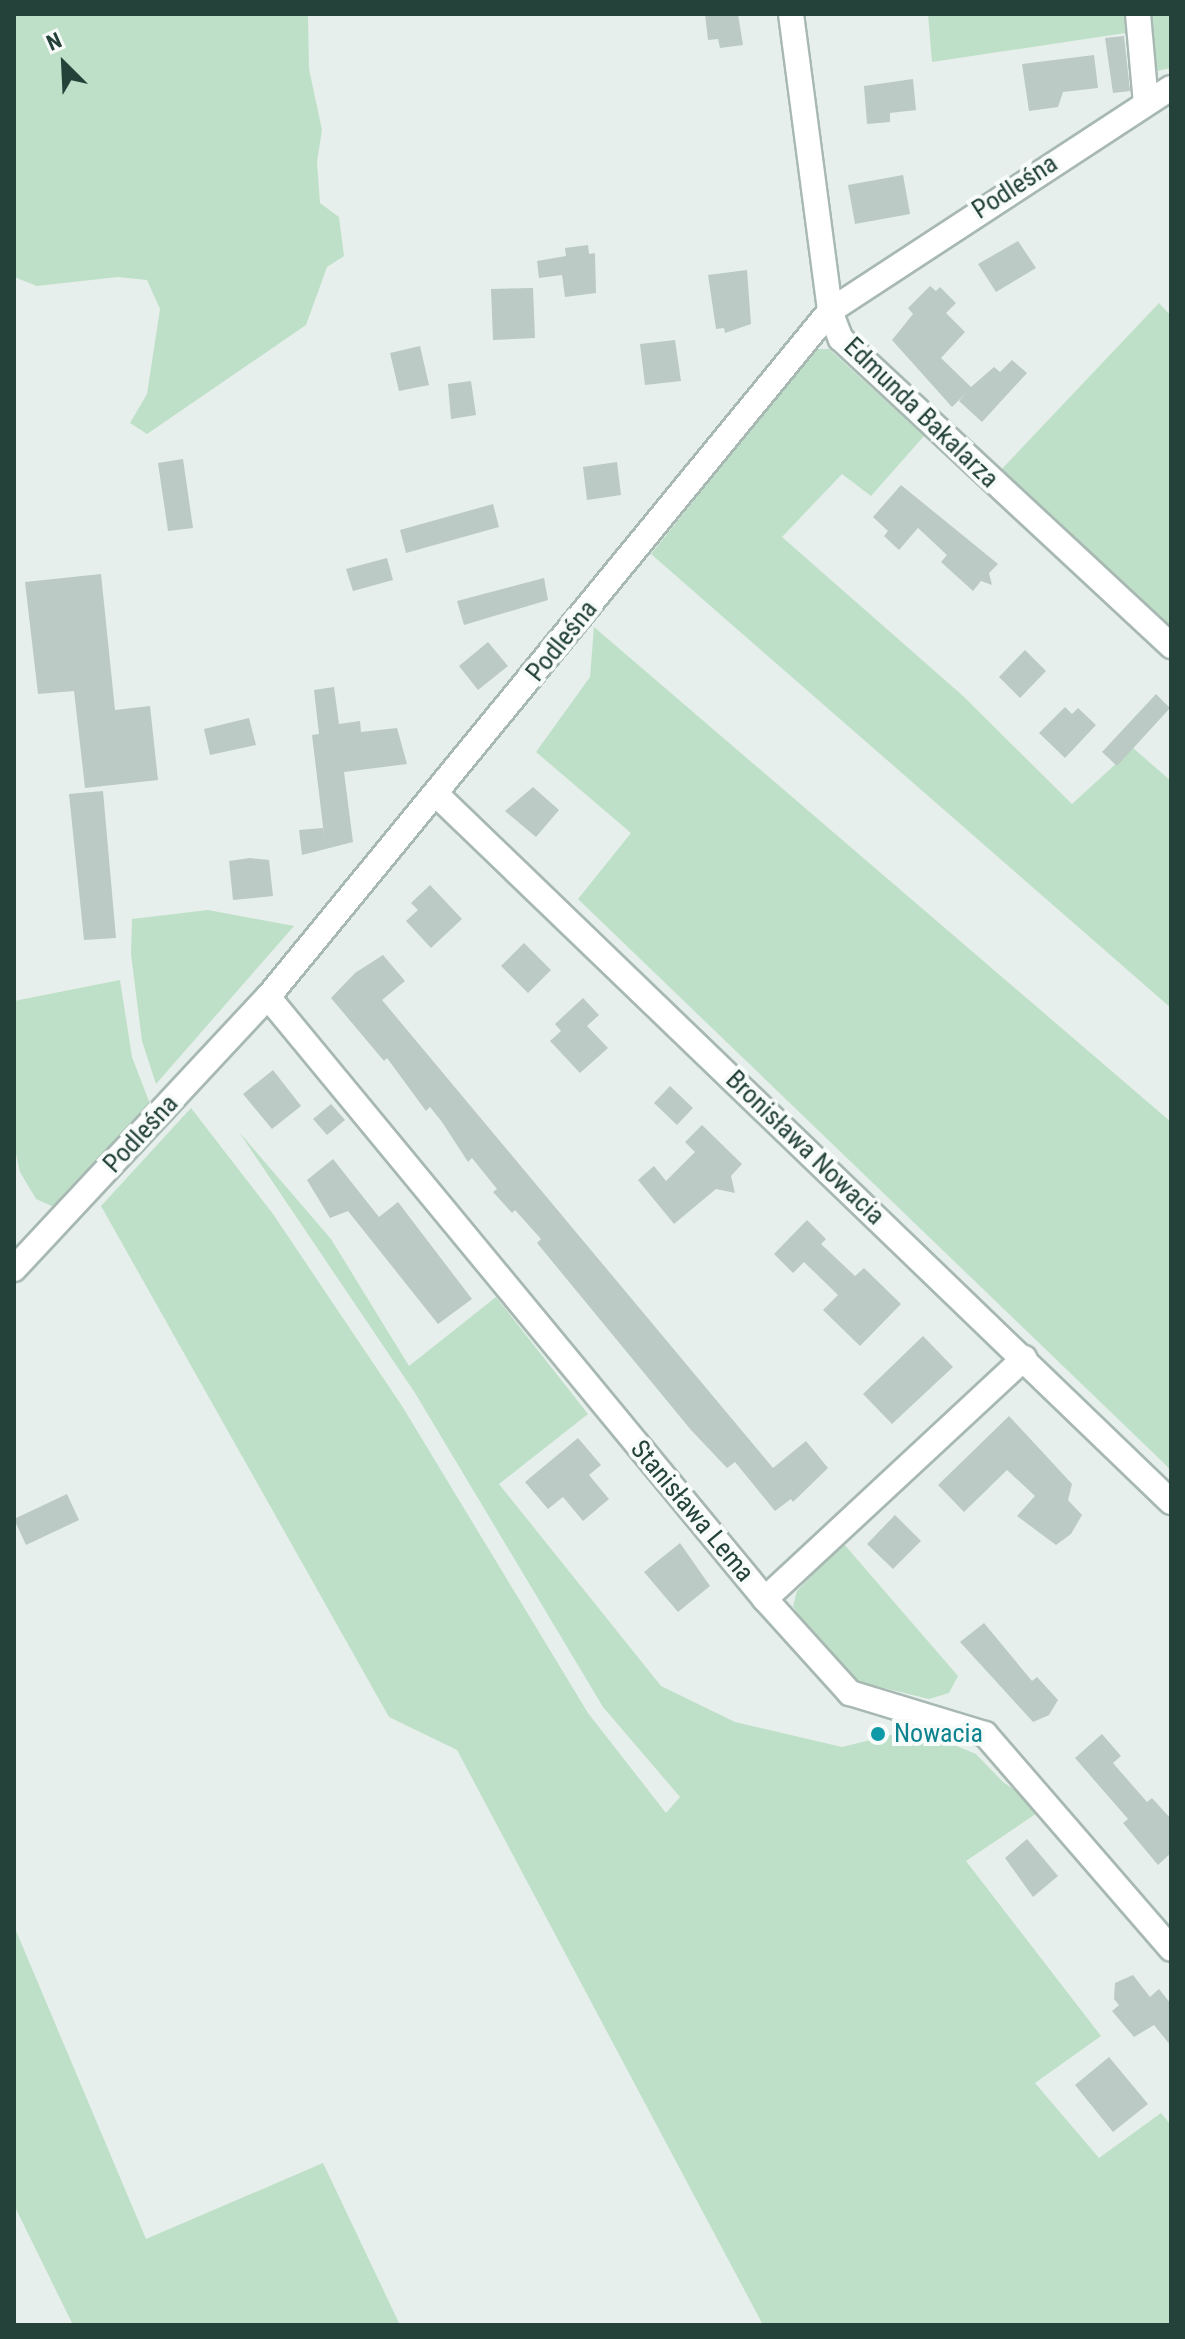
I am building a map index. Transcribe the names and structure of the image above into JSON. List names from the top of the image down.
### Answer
{
  "streets": {
    "street": [
      "Podleśna",
      "Edmunda Bakalarza",
      "Bronisława Nowacia",
      "Stanisława Lema"
    ]
  },
  "crossings": [
    ["Podleśna", "Edmunda Bakalarza"],
    ["Podleśna", "Bronisława Nowacia"],
    ["Podleśna", "Stanisława Lema"]
  ],
  "places": ["Nowacia"],
  "north": "top left"
}
